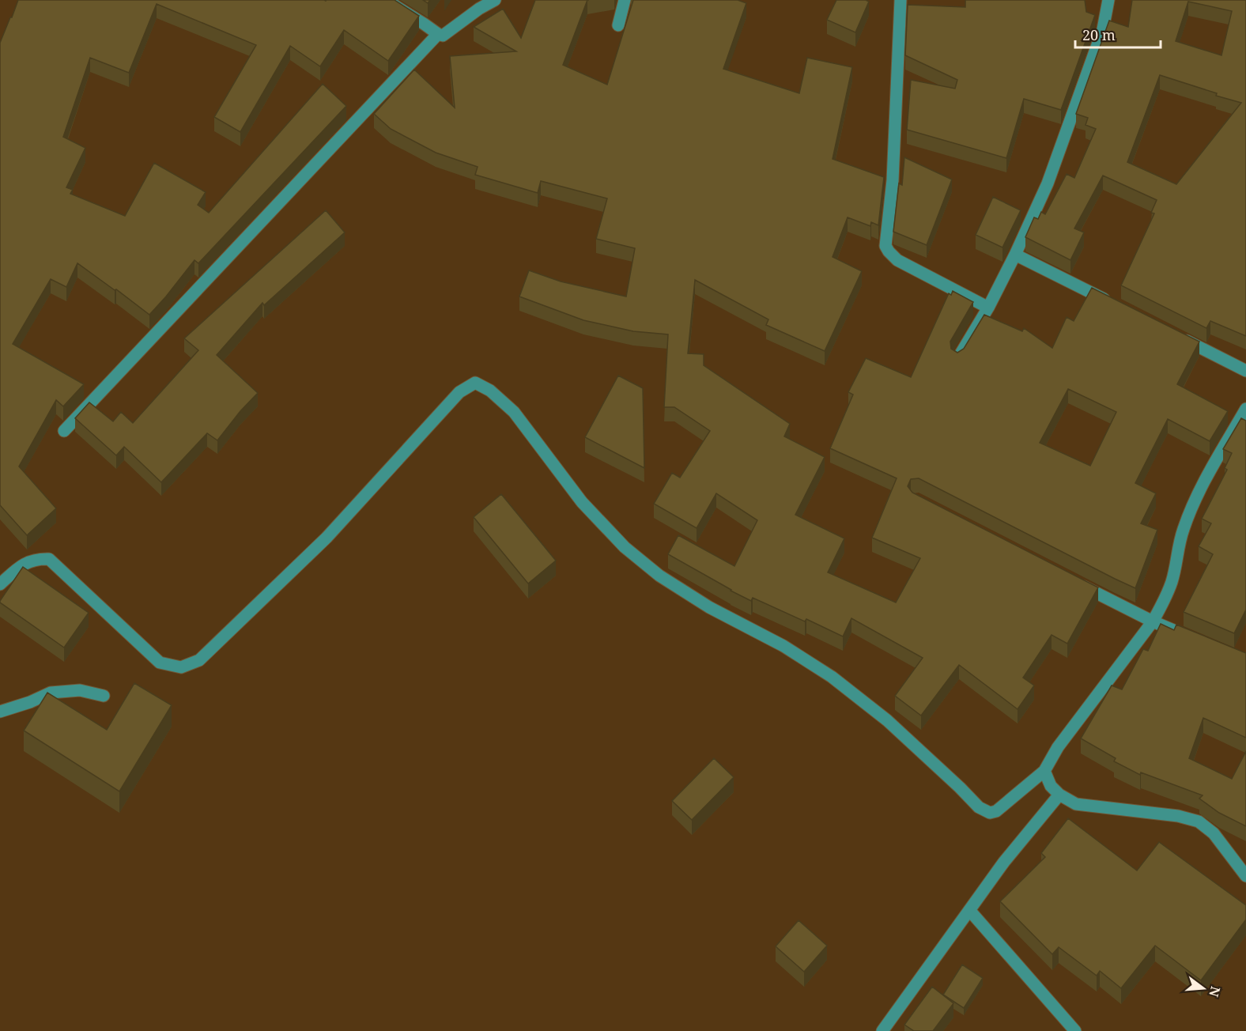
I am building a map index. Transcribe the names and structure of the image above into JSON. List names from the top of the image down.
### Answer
{
  "scale_bar": "20 m",
  "north": "right"
}
